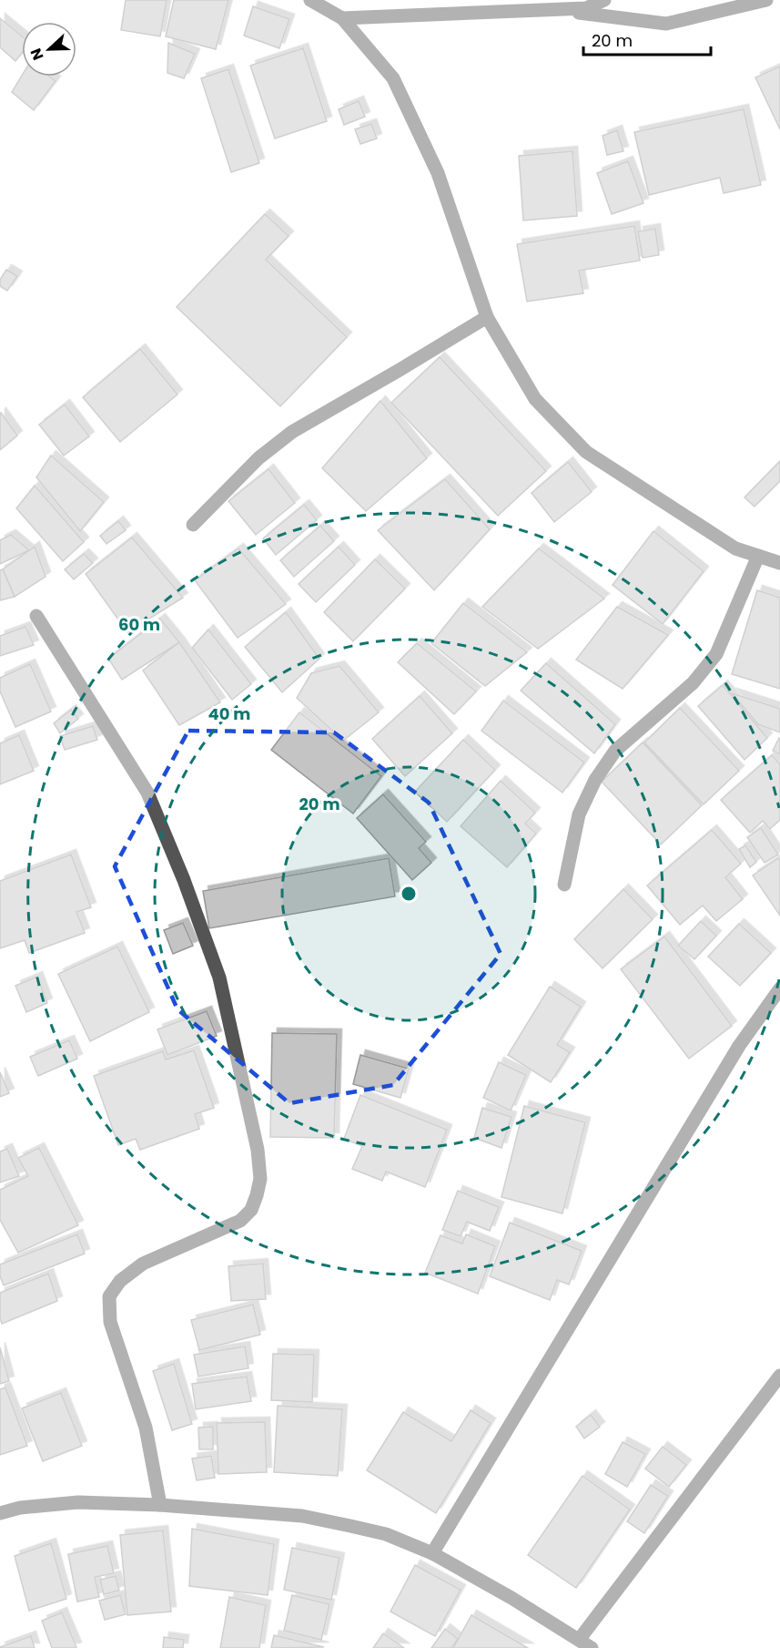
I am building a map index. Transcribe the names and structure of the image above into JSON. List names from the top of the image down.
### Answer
{
  "scale_bar": "20 m",
  "north": "left",
  "rings": ["60 m", "40 m", "20 m"]
}
